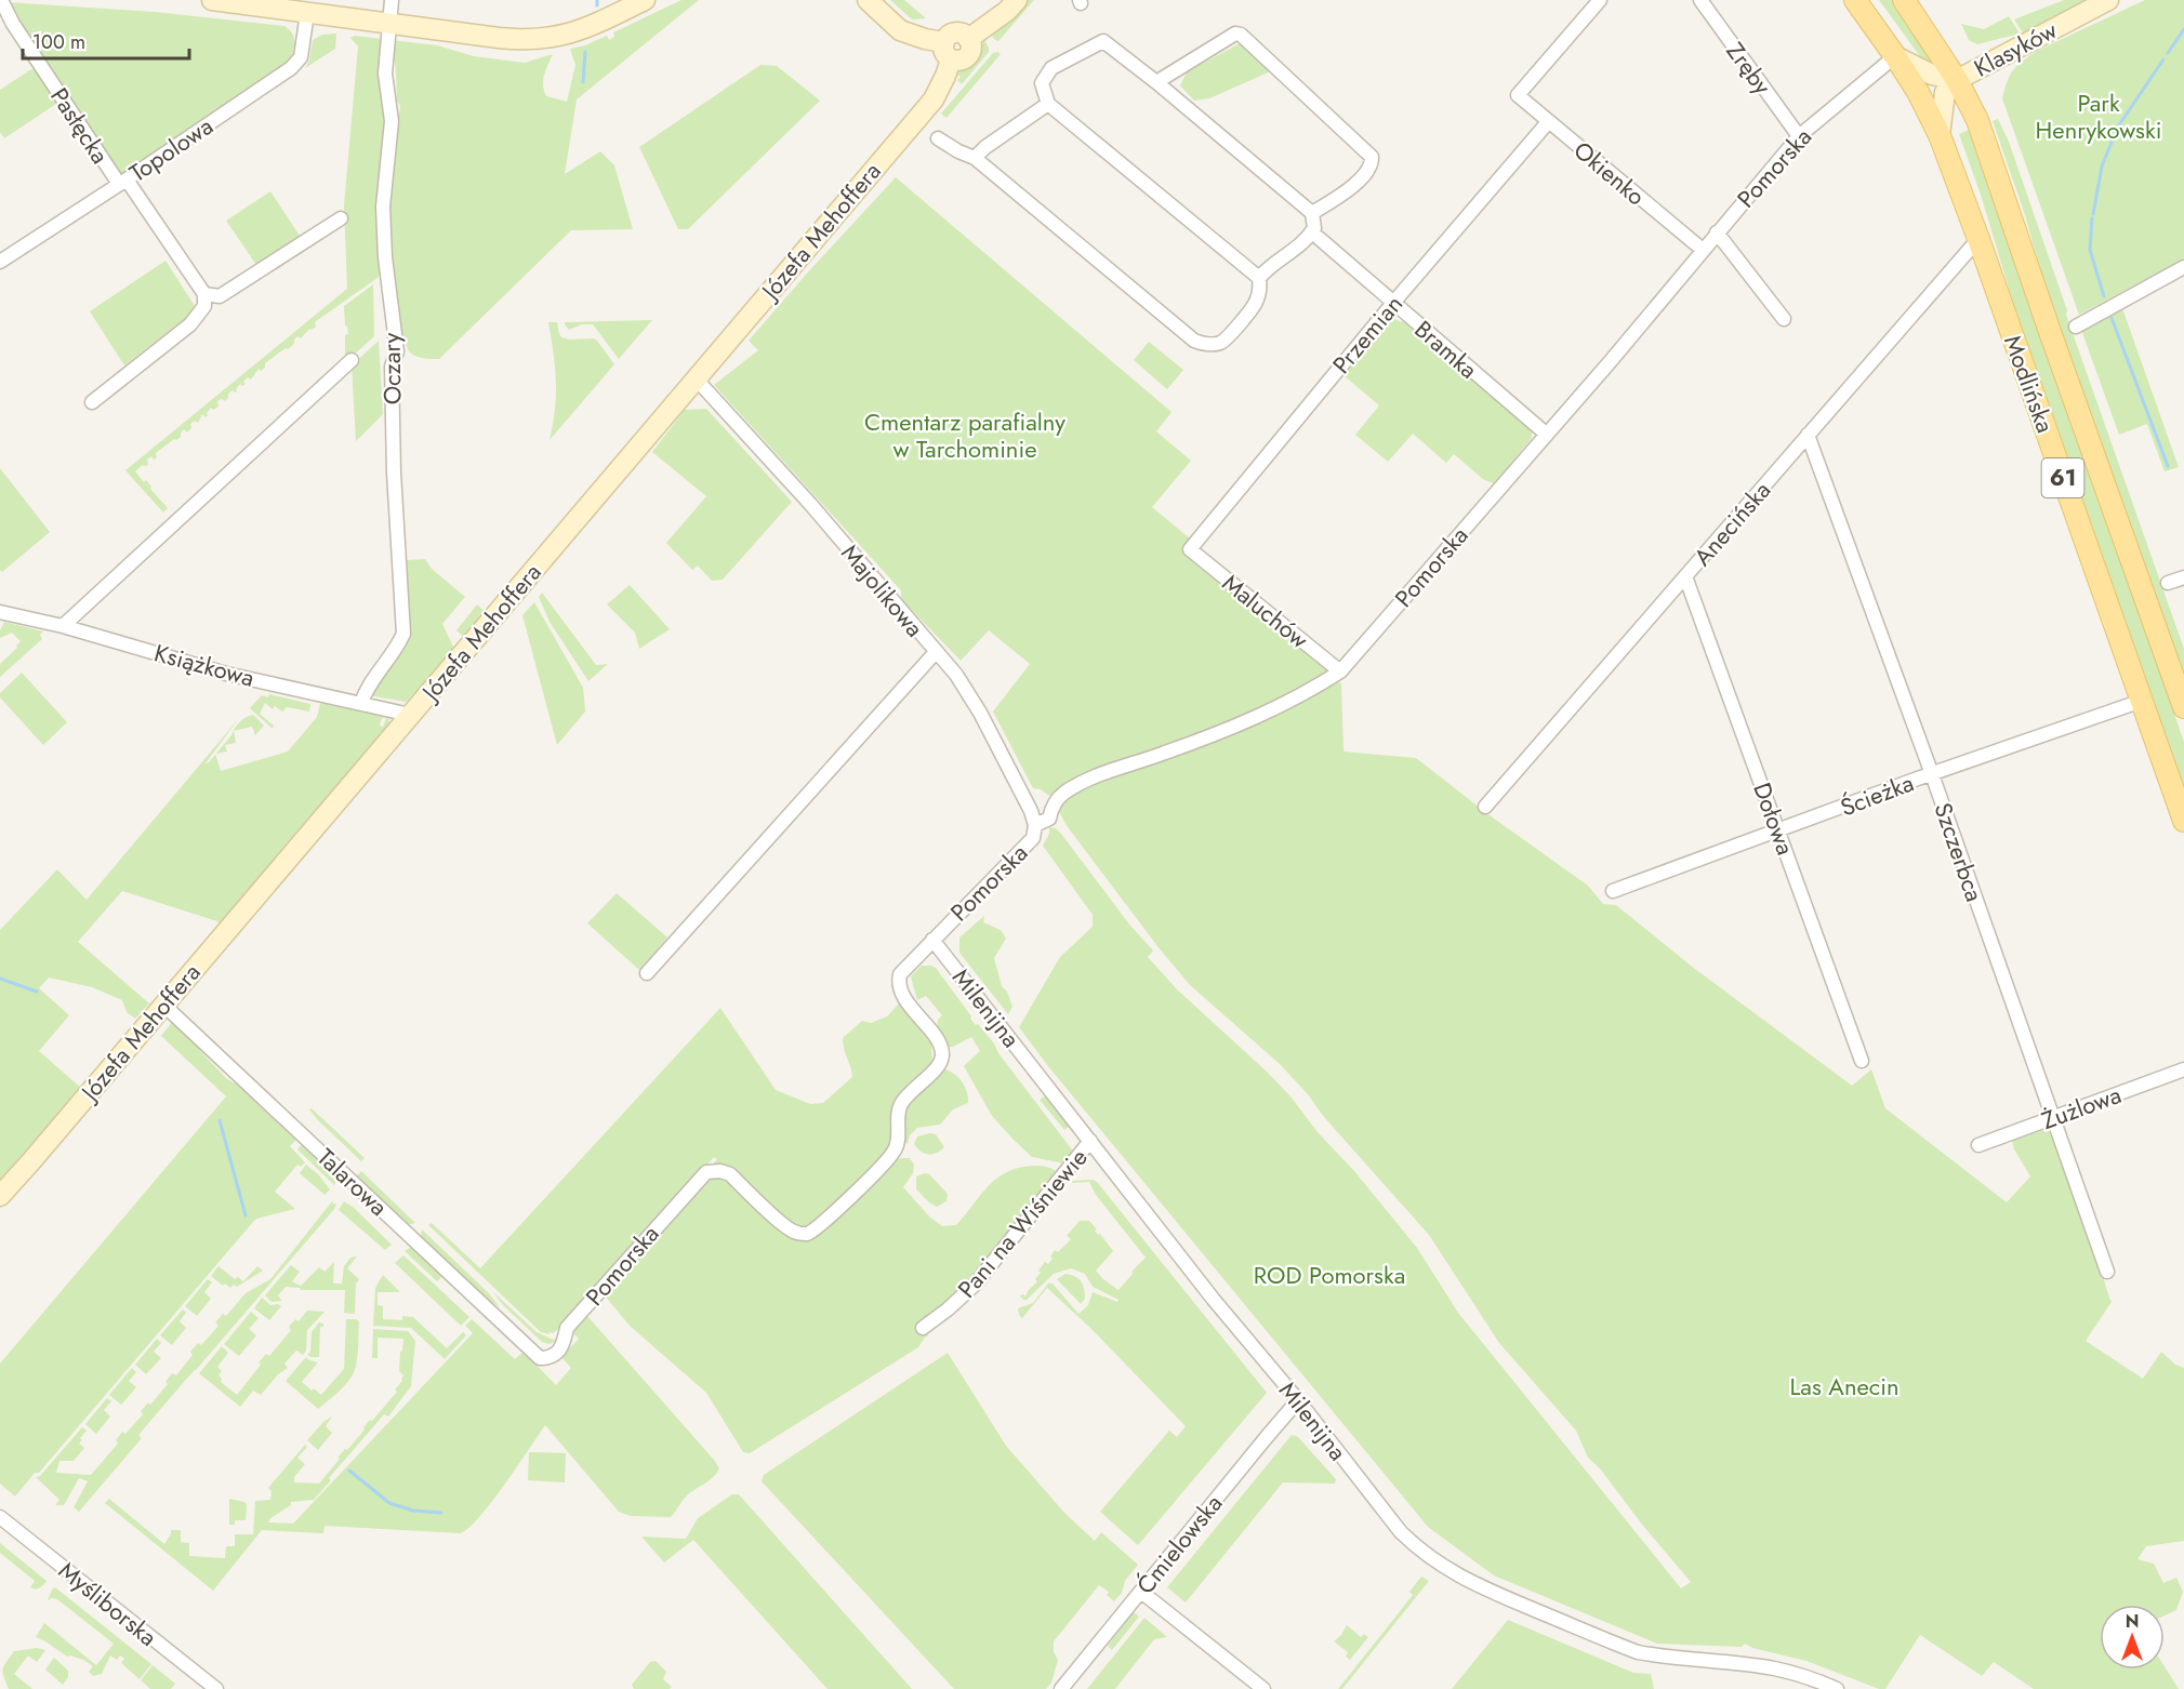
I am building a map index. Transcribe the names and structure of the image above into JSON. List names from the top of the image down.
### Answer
{
  "streets": {
    "main road": ["Modlińska", "61"],
    "street": [
      "Klasyków",
      "Zręby",
      "Pasłęcka",
      "Topolowa",
      "Pomorska",
      "Okienko",
      "Józefa Mehoffera",
      "Przemian",
      "Bramka",
      "Oczary",
      "Anecińska",
      "Majolikowa",
      "Maluchów",
      "Książkowa",
      "Ścieżka",
      "Dołowa",
      "Szczerbca",
      "Milenijna",
      "Żużlowa",
      "Talarowa",
      "Pani na Wiśniewie",
      "Ćmielowska",
      "Myśliborska"
    ]
  },
  "crossings": [
    ["Klasyków", "Modlińska"],
    ["Zręby", "Pomorska"],
    ["Pasłęcka", "Topolowa"],
    ["Pomorska", "Okienko"],
    ["Pomorska", "Bramka"],
    ["Pomorska", "Modlińska"],
    ["Pomorska", "Majolikowa"],
    ["Pomorska", "Maluchów"],
    ["Pomorska", "Milenijna"],
    ["Pomorska", "Talarowa"],
    ["Okienko", "Przemian"],
    ["Józefa Mehoffera", "Majolikowa"],
    ["Józefa Mehoffera", "Książkowa"],
    ["Józefa Mehoffera", "Talarowa"],
    ["Przemian", "Bramka"],
    ["Przemian", "Maluchów"],
    ["Oczary", "Książkowa"],
    ["Modlińska", "Anecińska"],
    ["Modlińska", "Ścieżka"],
    ["Anecińska", "Dołowa"],
    ["Anecińska", "Szczerbca"],
    ["Ścieżka", "Dołowa"],
    ["Ścieżka", "Szczerbca"],
    ["Szczerbca", "Żużlowa"],
    ["Milenijna", "Pani na Wiśniewie"],
    ["Milenijna", "Ćmielowska"]
  ],
  "parks": [
    "Park Henrykowski",
    "Cmentarz parafialny w Tarchominie",
    "ROD Pomorska",
    "Las Anecin"
  ],
  "scale_bar": "100 m",
  "north": "top"
}
